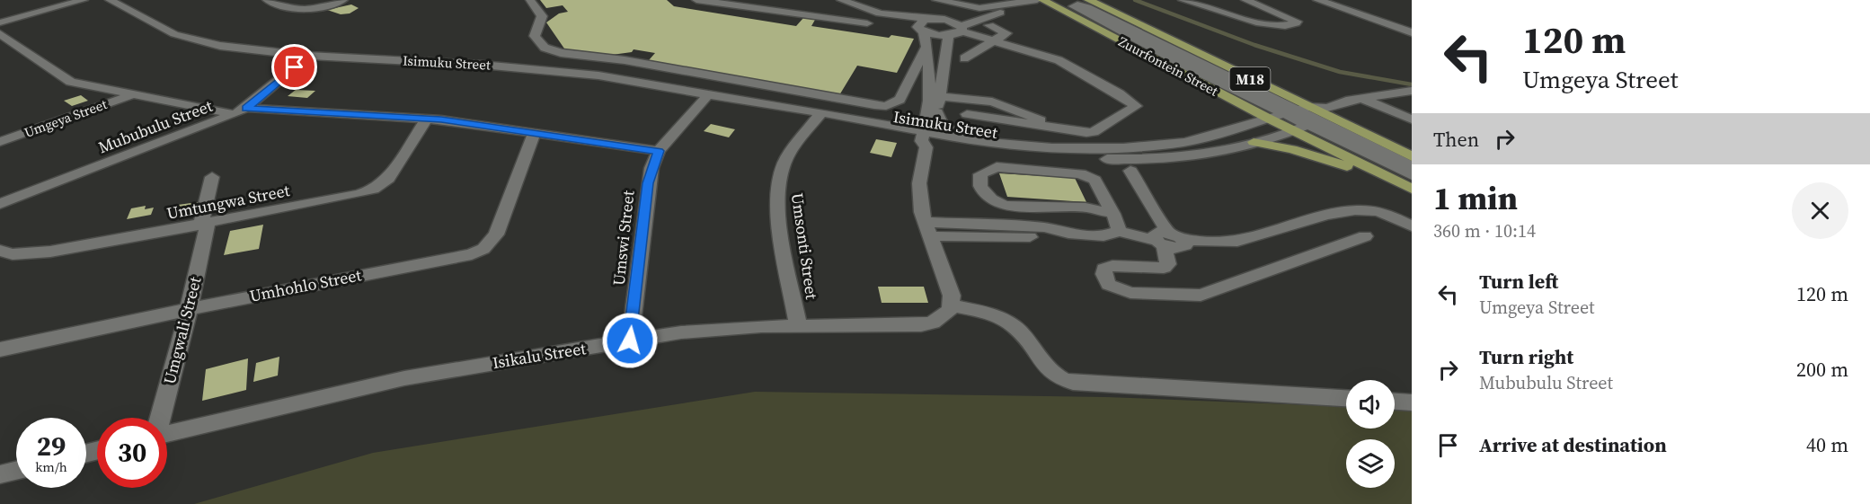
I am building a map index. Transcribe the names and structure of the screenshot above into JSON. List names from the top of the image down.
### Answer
{
  "streets": {
    "main road": ["Zuurfontein Street", "M18"],
    "street": [
      "Isimuku Street",
      "Umgeya Street",
      "Mububulu Street",
      "Umtungwa Street",
      "Umswi Street",
      "Umsonti Street",
      "Umhohlo Street",
      "Umgwali Street",
      "Isikalu Street"
    ]
  },
  "crossings": [
    ["Isimuku Street", "Mububulu Street"],
    ["Isimuku Street", "Umswi Street"],
    ["Isimuku Street", "Umsonti Street"],
    ["Umgeya Street", "Mububulu Street"],
    ["Umgeya Street", "Umtungwa Street"],
    ["Umgeya Street", "Umswi Street"],
    ["Umgeya Street", "Umhohlo Street"],
    ["Umtungwa Street", "Umgwali Street"],
    ["Umswi Street", "Isikalu Street"],
    ["Umsonti Street", "Isikalu Street"],
    ["Umhohlo Street", "Umgwali Street"]
  ],
  "page": {
    "turn": ["120 m", "Umgeya Street"],
    "then": "Then",
    "heading": ["1 min", "360 m · 10:14"],
    "list": [
      {
        "name": "Turn left",
        "note": "Umgeya Street",
        "value": "120 m"
      },
      {
        "name": "Turn right",
        "note": "Mububulu Street",
        "value": "200 m"
      },
      {
        "name": "Arrive at destination",
        "value": "40 m"
      }
    ],
    "speed": "29 km/h",
    "limit": "30"
  }
}
